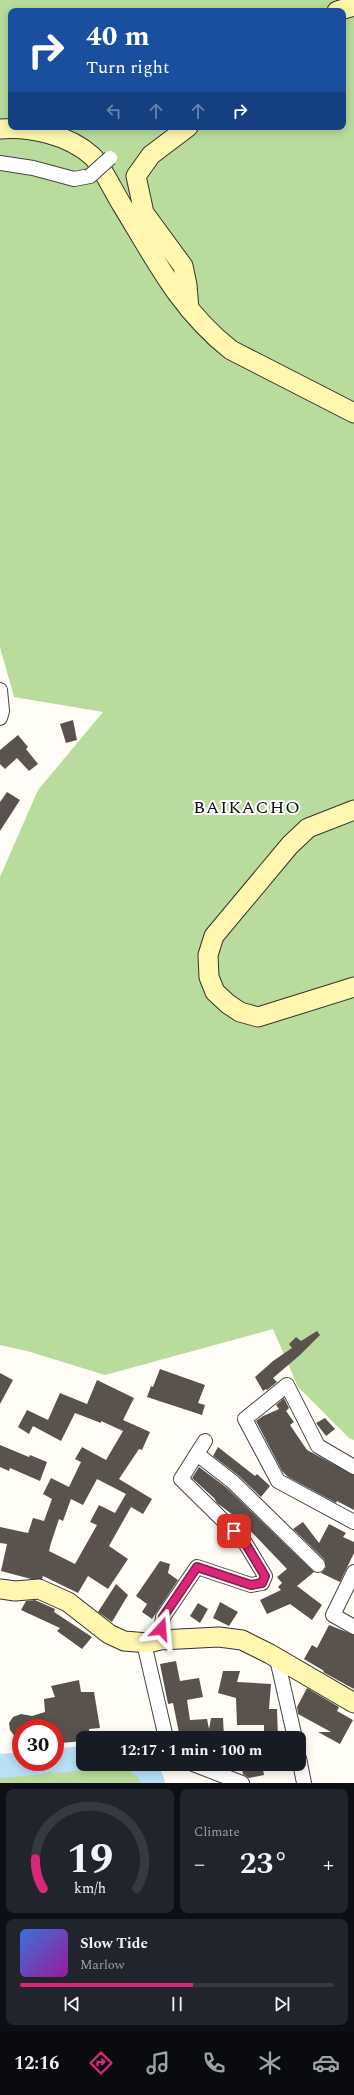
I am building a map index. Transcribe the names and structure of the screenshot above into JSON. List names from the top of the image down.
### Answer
{
  "districts": ["BAIKACHO"],
  "page": {
    "turn": ["40 m", "Turn right"],
    "limit": "30",
    "trip": "12:17 · 1 min · 100 m",
    "tile": "Climate",
    "heat": ["−", "23°", "+"],
    "song": ["Slow Tide", "Marlow"],
    "tabs": "12:16",
    "gauge": ["19", "km/h"]
  }
}
